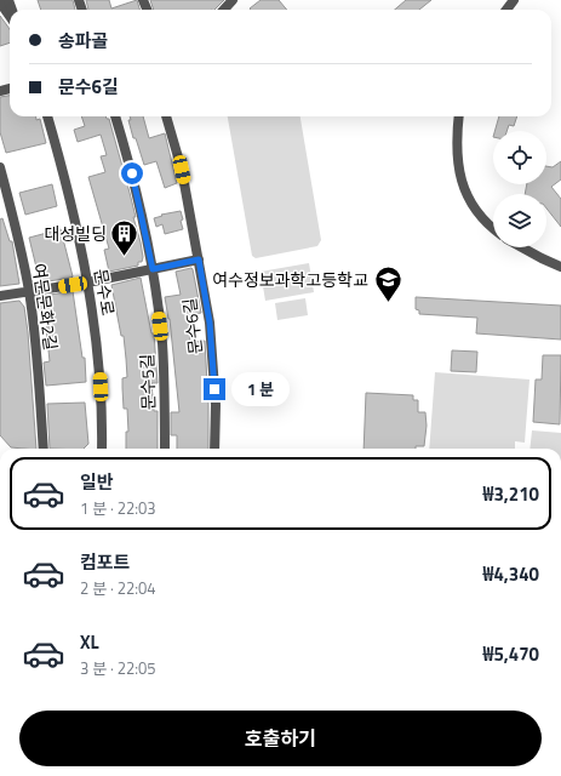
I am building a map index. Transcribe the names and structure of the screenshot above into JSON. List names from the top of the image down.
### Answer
{
  "streets": {
    "street": [
      "문수로",
      "여문문화2길",
      "문수6길",
      "문수5길"
    ]
  },
  "places": {
    "building": ["대성빌딩"],
    "school or university": ["여수정보과학고등학교"]
  },
  "page": {
    "banner": ["송파골", "문수6길"],
    "bubble": "1 분",
    "list": [
      {
        "name": "일반",
        "note": "1 분 · 22:03",
        "value": "₩3,210"
      },
      {
        "name": "컴포트",
        "note": "2 분 · 22:04",
        "value": "₩4,340"
      },
      {
        "name": "XL",
        "note": "3 분 · 22:05",
        "value": "₩5,470"
      }
    ],
    "buttons": "호출하기"
  }
}
